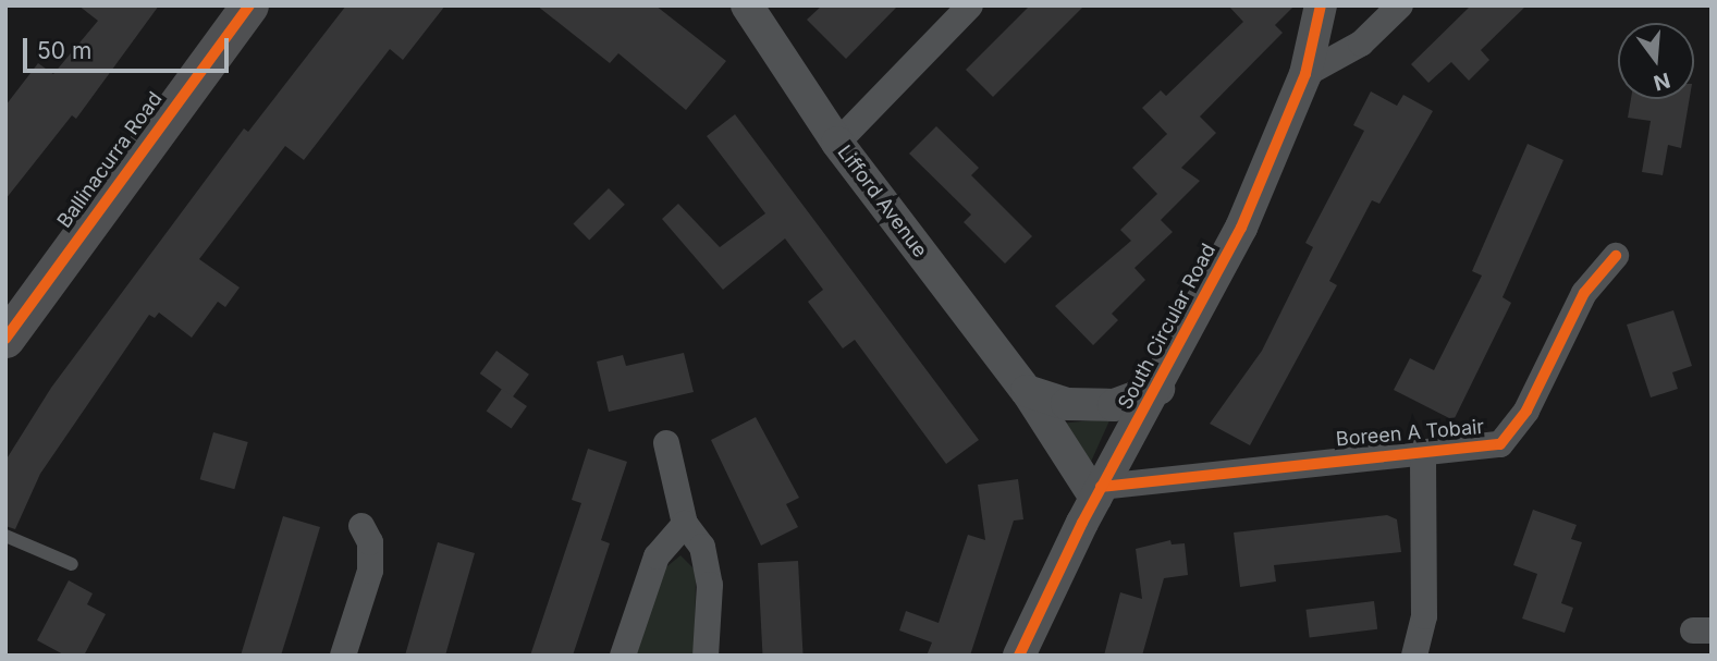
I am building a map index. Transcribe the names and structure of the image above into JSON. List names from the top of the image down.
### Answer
{
  "streets": {
    "main road": ["Ballinacurra Road"],
    "street": ["Lifford Avenue", "South Circular Road", "Boreen A Tobair"]
  },
  "crossings": [
    ["Lifford Avenue", "South Circular Road"],
    ["Lifford Avenue", "Boreen A Tobair"],
    ["South Circular Road", "Boreen A Tobair"]
  ],
  "scale_bar": "50 m",
  "north": "bottom"
}
